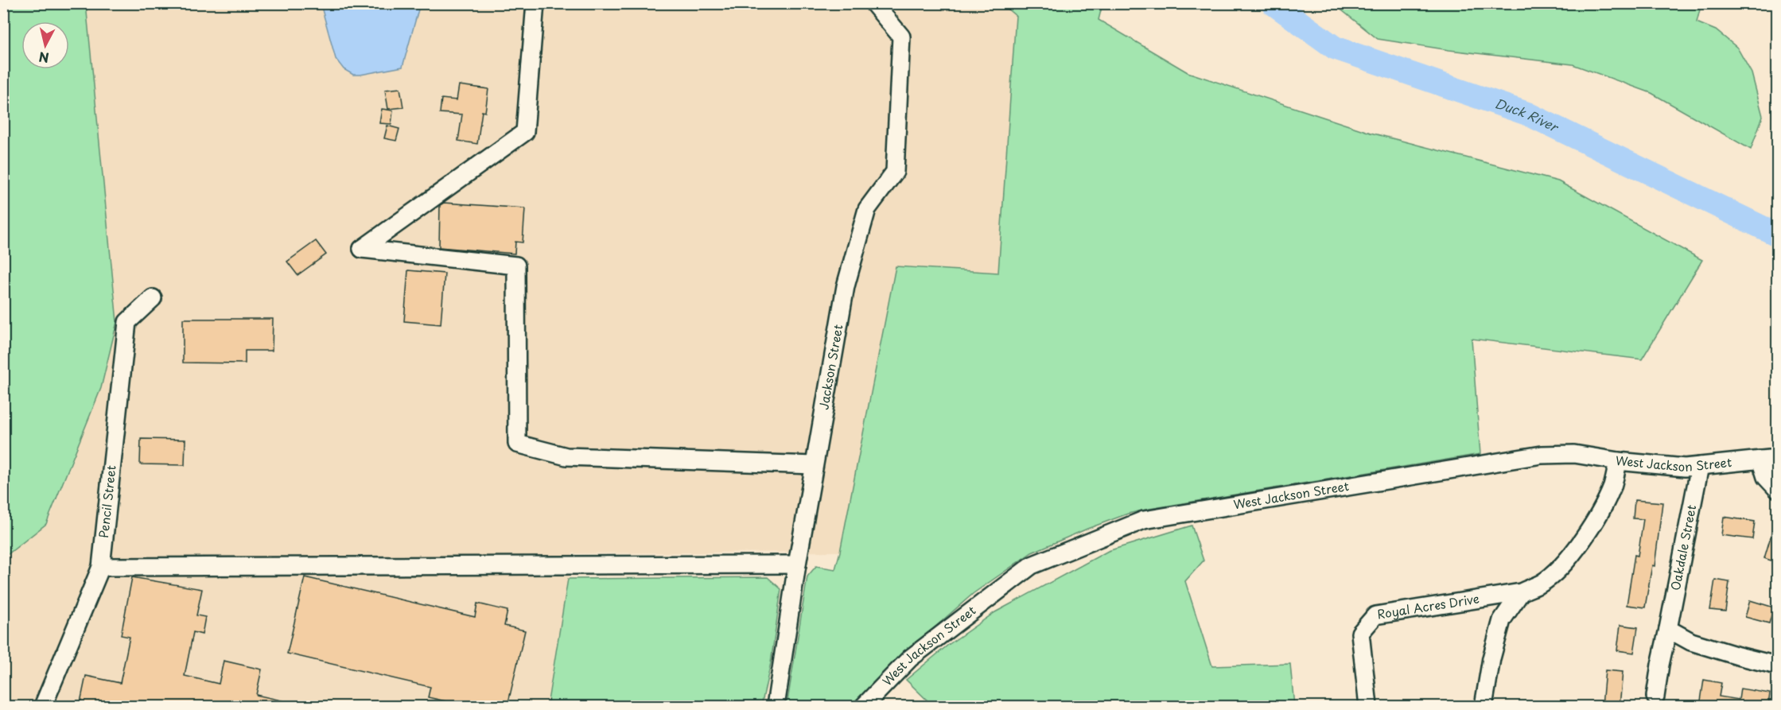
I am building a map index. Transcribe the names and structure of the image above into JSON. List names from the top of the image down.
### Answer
{
  "streets": {
    "street": [
      "Jackson Street",
      "West Jackson Street",
      "Pencil Street",
      "Oakdale Street",
      "Royal Acres Drive"
    ]
  },
  "crossings": [
    ["West Jackson Street", "Oakdale Street"],
    ["West Jackson Street", "Royal Acres Drive"]
  ],
  "water": ["Duck River"],
  "north": "bottom"
}
